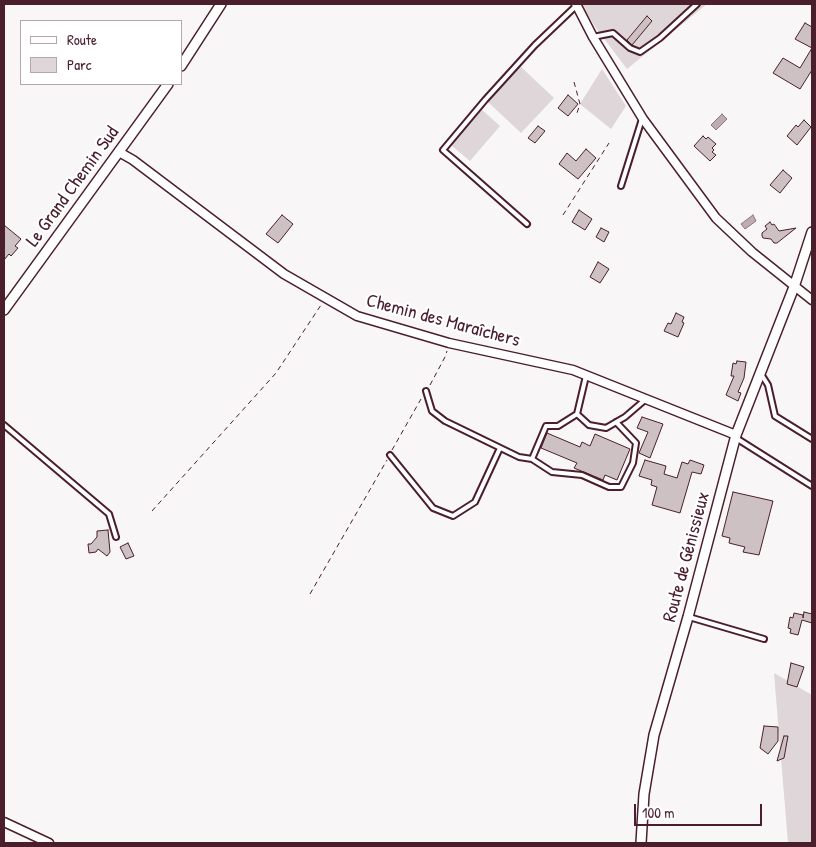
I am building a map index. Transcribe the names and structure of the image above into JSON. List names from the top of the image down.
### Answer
{
  "streets": {
    "street": ["Le Grand Chemin Sud", "Chemin des Maraîchers", "Route de Génissieux"]
  },
  "crossings": [
    ["Le Grand Chemin Sud", "Chemin des Maraîchers"],
    ["Chemin des Maraîchers", "Route de Génissieux"]
  ],
  "legend": ["Route", "Parc"],
  "scale_bar": "100 m"
}
